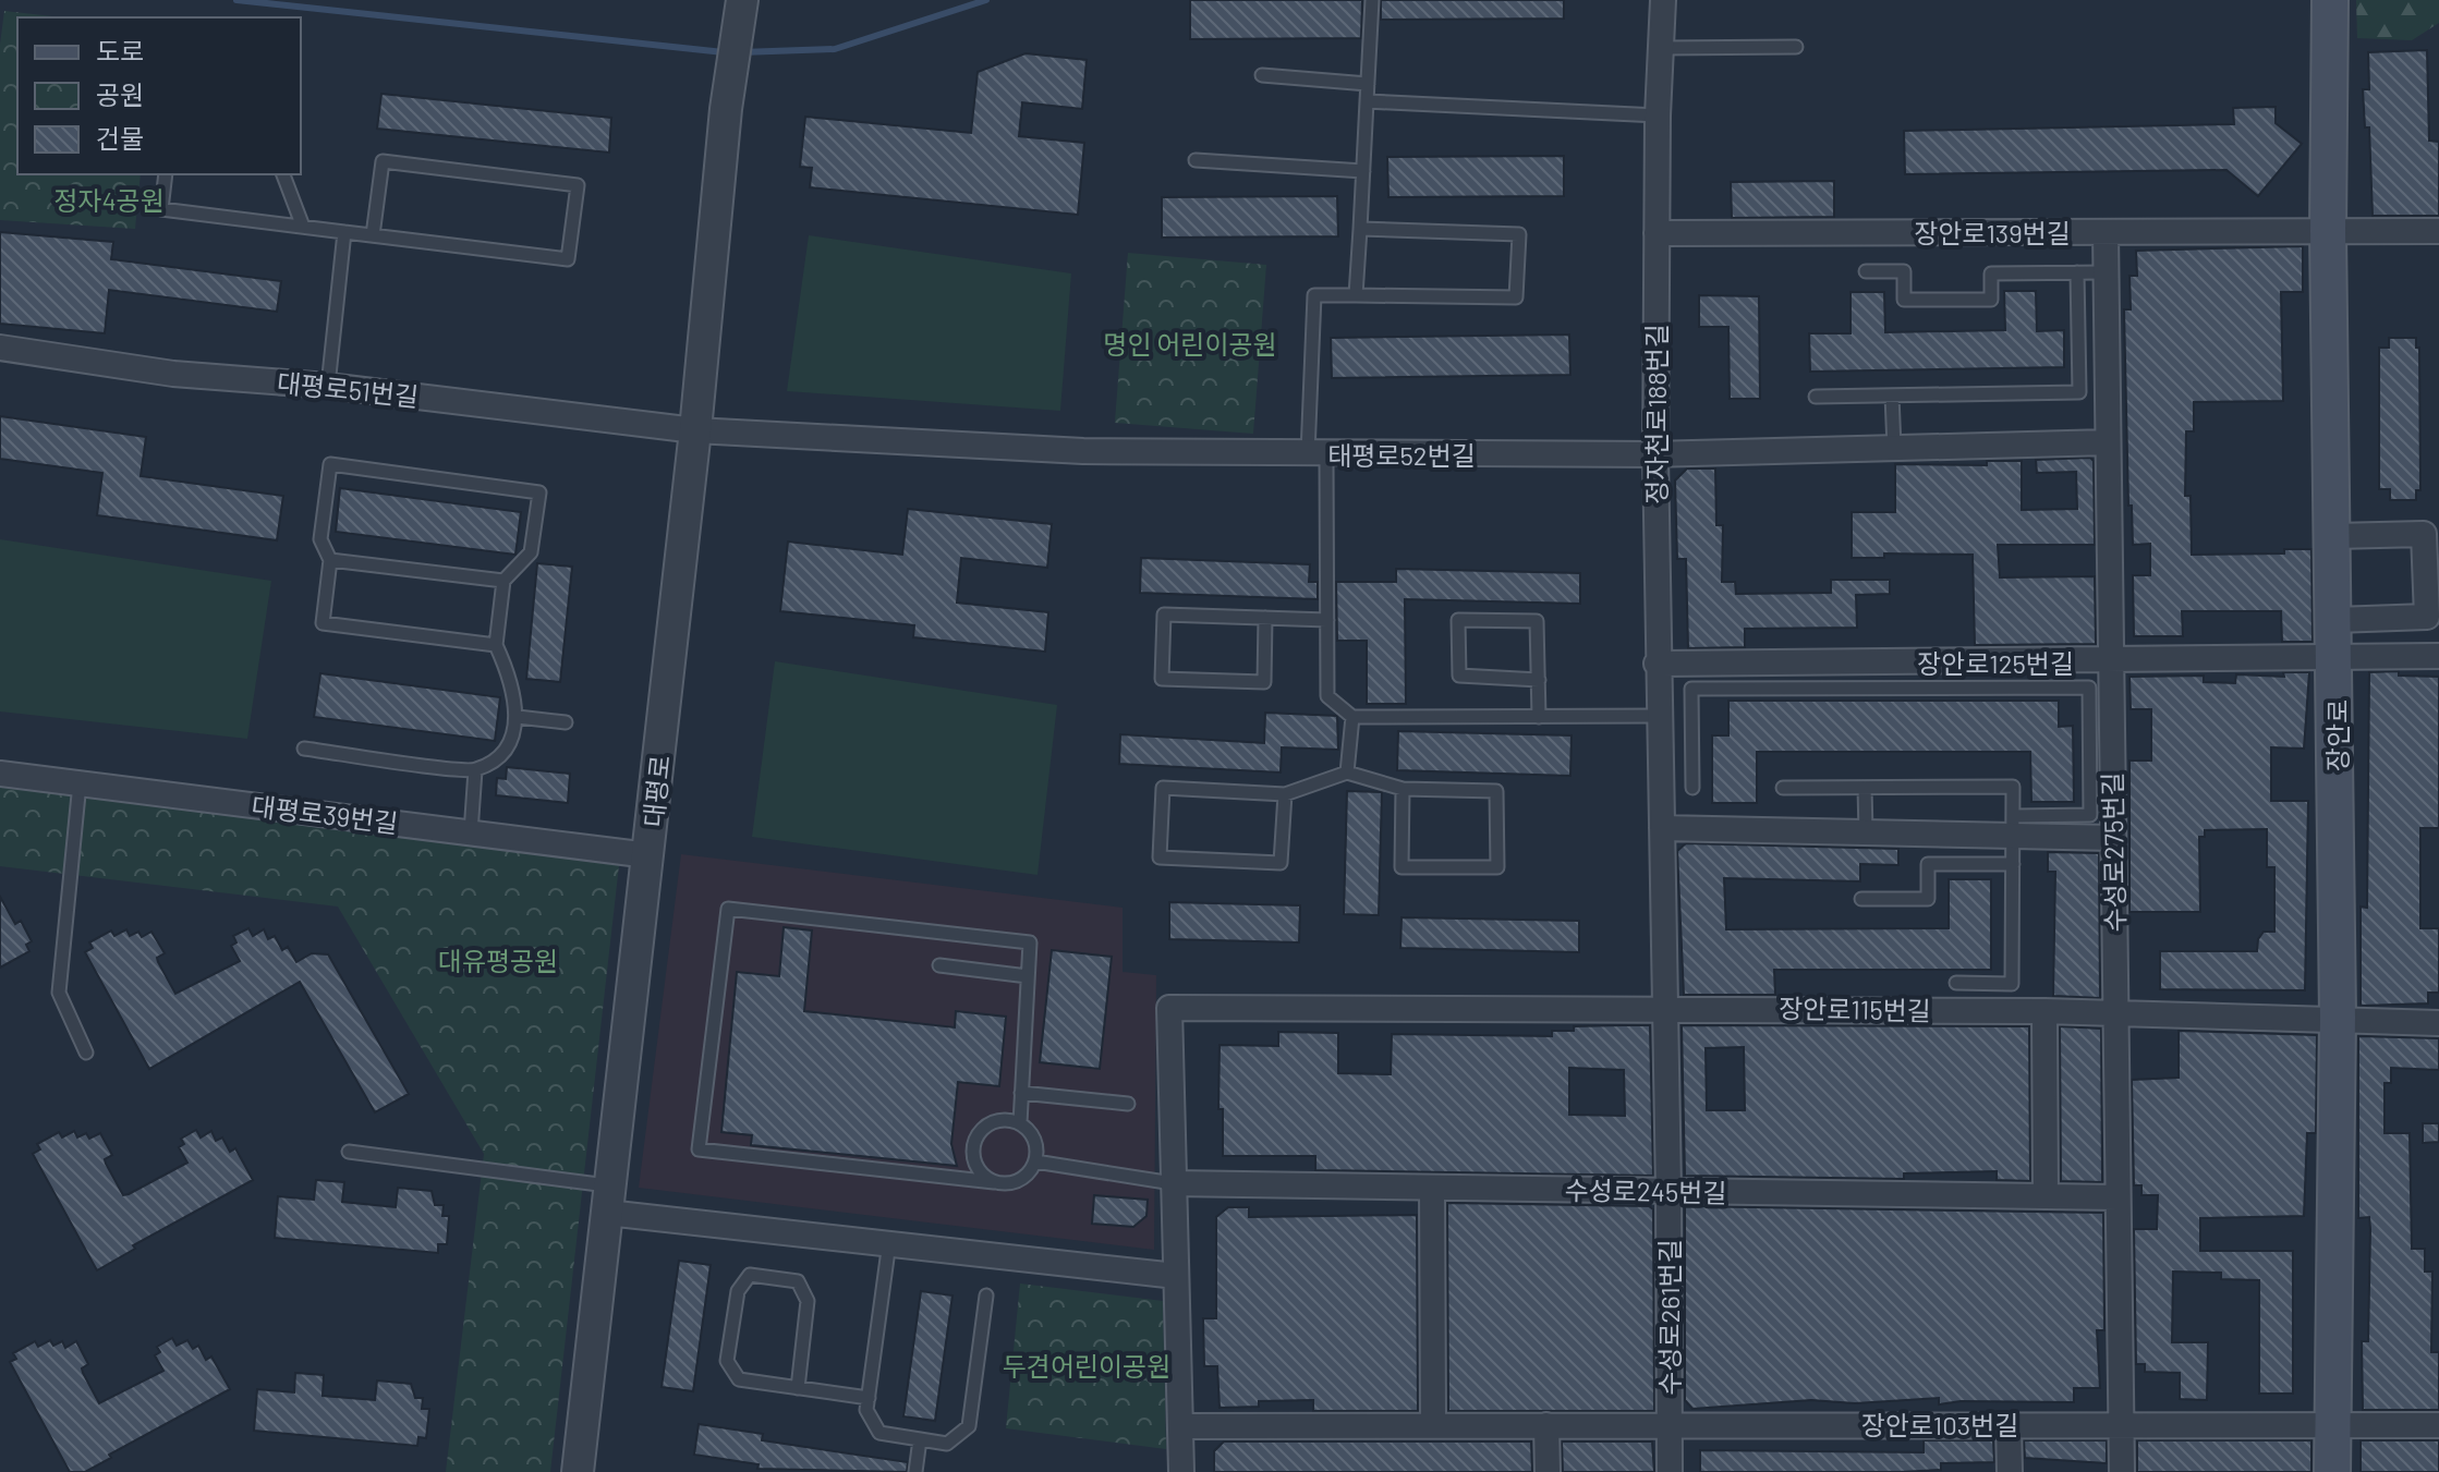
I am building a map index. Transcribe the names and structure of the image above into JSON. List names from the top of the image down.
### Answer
{
  "streets": {
    "main road": ["장안로"],
    "street": [
      "장안로139번길",
      "대평로51번길",
      "정자천로188번길",
      "태평로52번길",
      "장안로125번길",
      "대평로",
      "대평로39번길",
      "수성로275번길",
      "장안로115번길",
      "수성로245번길",
      "수성로261번길",
      "장안로103번길"
    ]
  },
  "crossings": [
    ["장안로139번길", "정자천로188번길"],
    ["장안로139번길", "장안로"],
    ["장안로139번길", "수성로275번길"],
    ["대평로51번길", "태평로52번길"],
    ["대평로51번길", "대평로"],
    ["정자천로188번길", "태평로52번길"],
    ["정자천로188번길", "장안로125번길"],
    ["정자천로188번길", "장안로115번길"],
    ["정자천로188번길", "수성로261번길"],
    ["태평로52번길", "대평로"],
    ["태평로52번길", "수성로275번길"],
    ["장안로125번길", "장안로"],
    ["장안로125번길", "수성로275번길"],
    ["장안로", "장안로115번길"],
    ["장안로", "장안로103번길"],
    ["대평로", "대평로39번길"],
    ["수성로275번길", "장안로115번길"],
    ["수성로275번길", "수성로245번길"],
    ["수성로275번길", "장안로103번길"],
    ["장안로115번길", "수성로261번길"],
    ["수성로245번길", "수성로261번길"],
    ["수성로261번길", "장안로103번길"]
  ],
  "parks": [
    "정자4공원",
    "명인 어린이공원",
    "대유평공원",
    "두견어린이공원"
  ],
  "legend": ["도로", "공원", "건물"]
}
